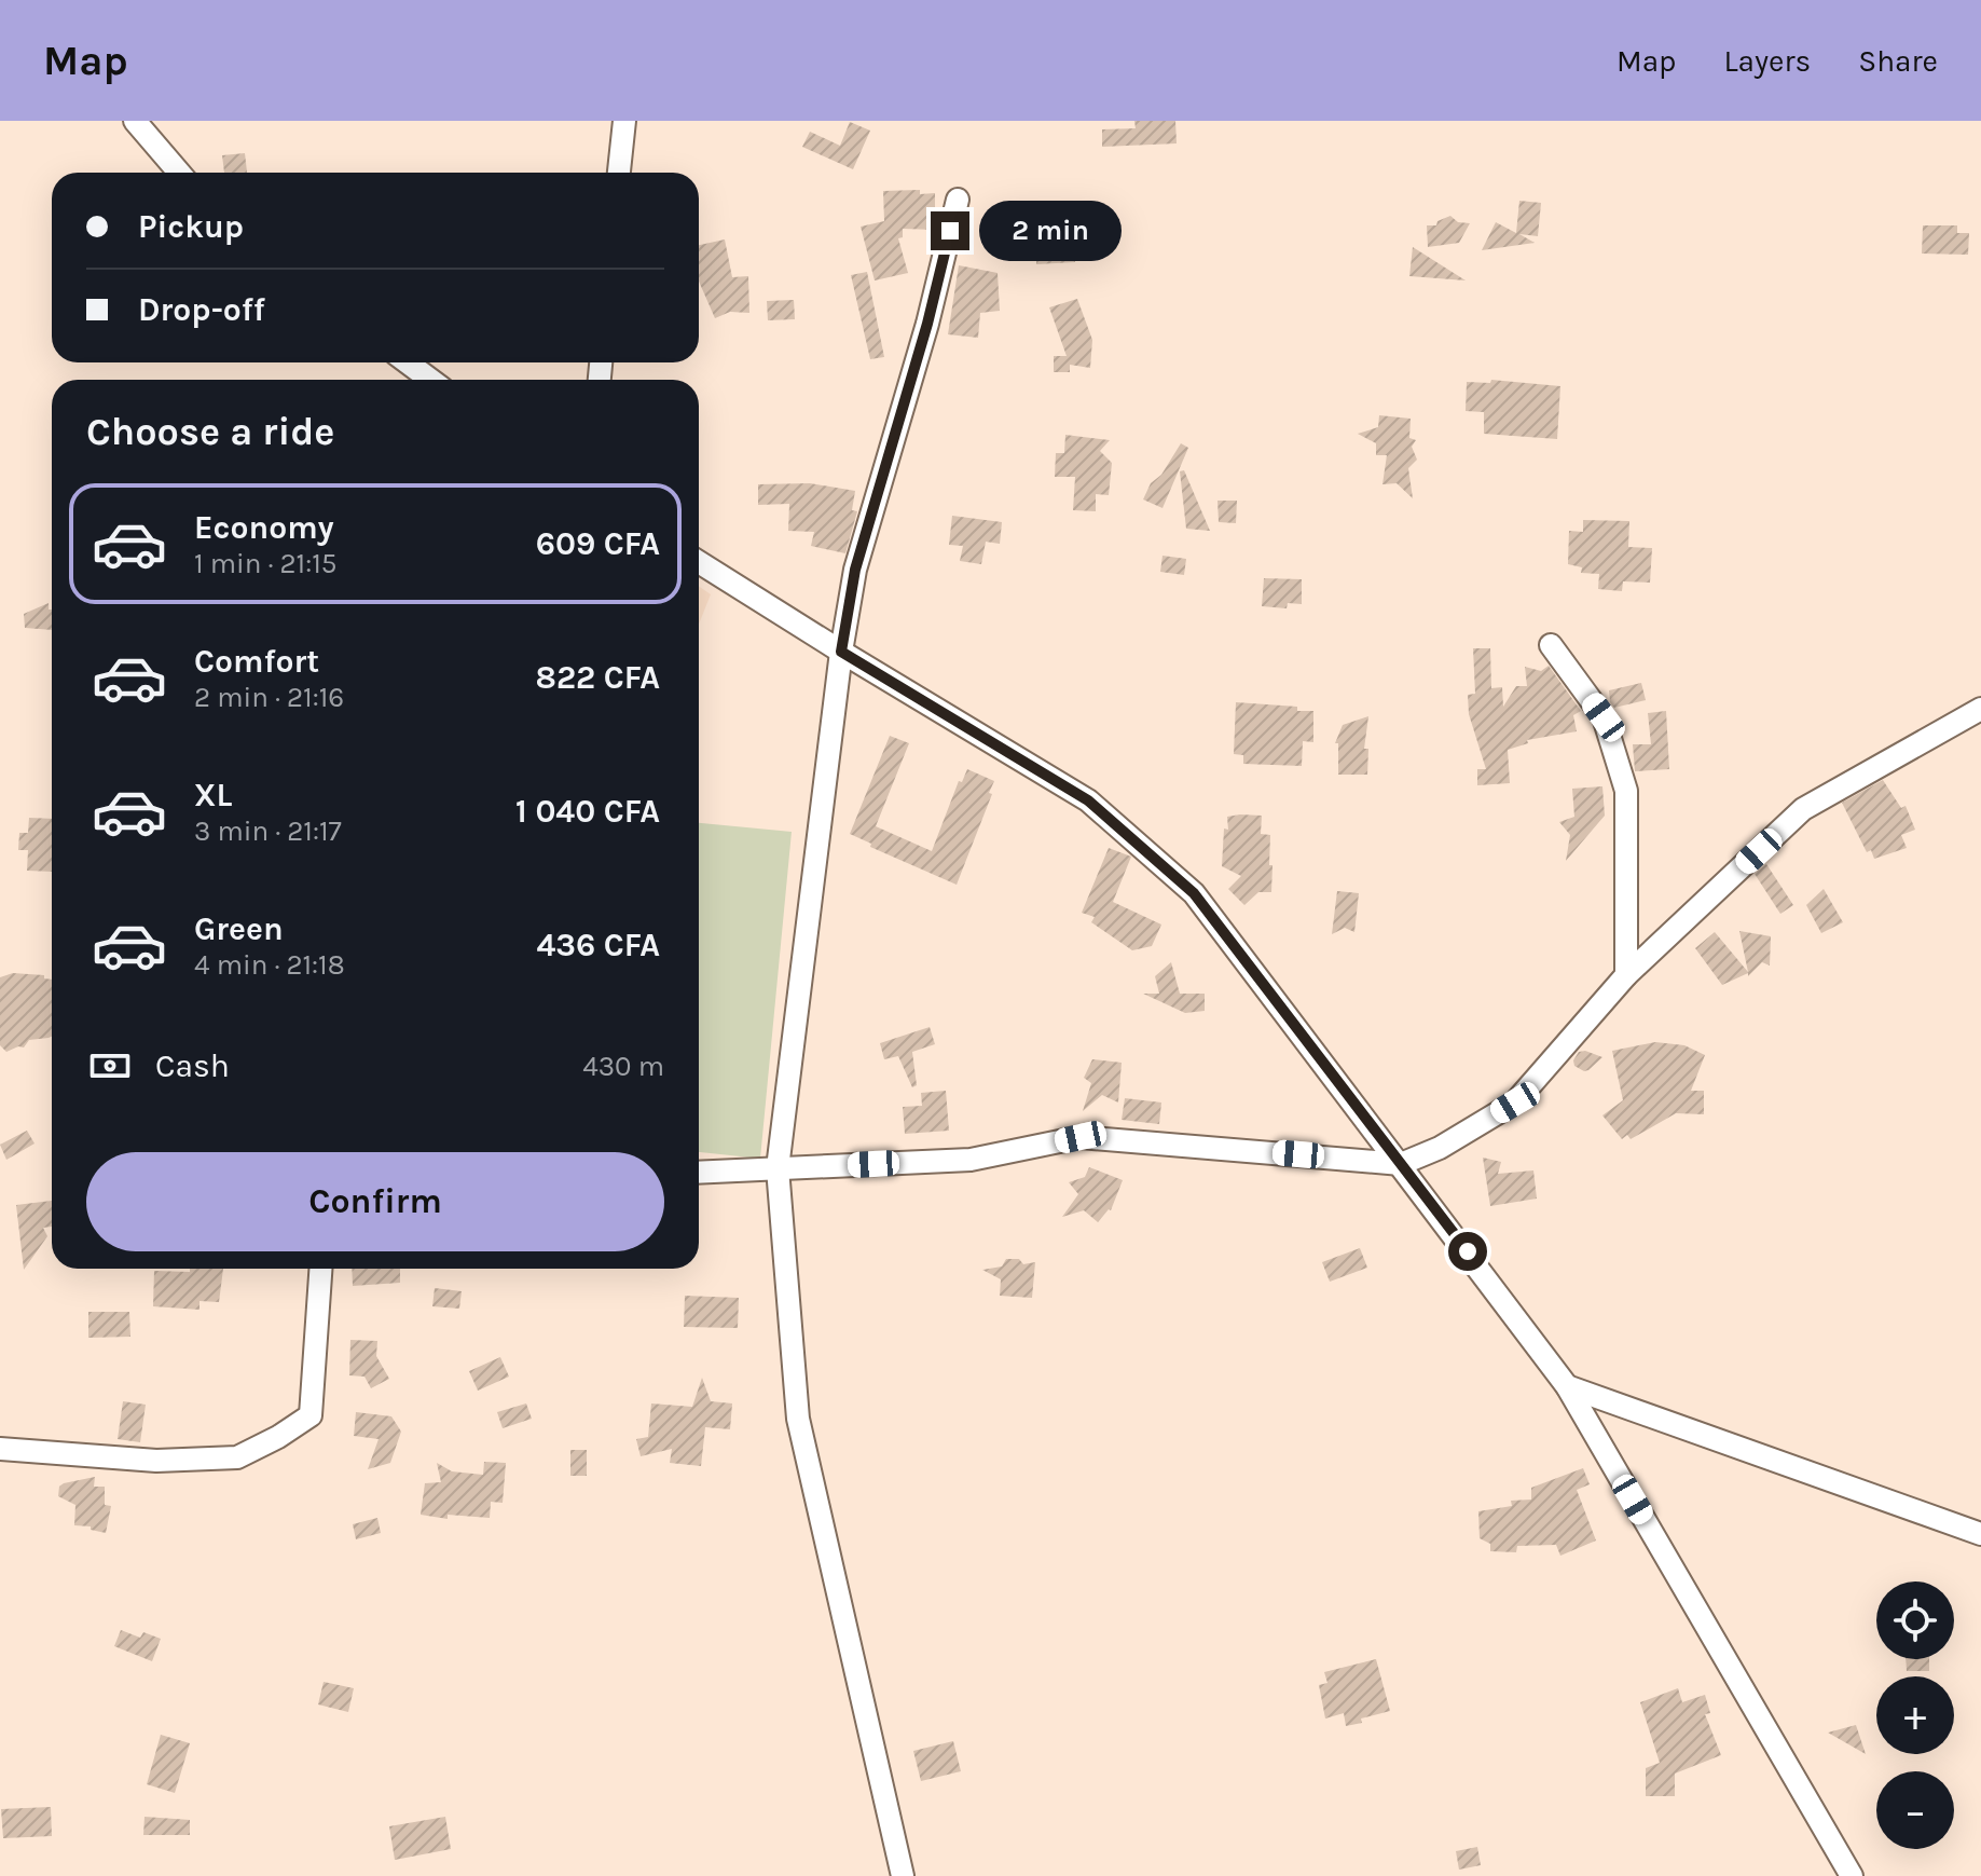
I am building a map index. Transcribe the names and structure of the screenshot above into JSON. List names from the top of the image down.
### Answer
{
  "page": {
    "header": "Map",
    "nav": ["Map", "Layers", "Share"],
    "banner": ["Pickup", "Drop-off"],
    "bubble": "2 min",
    "heading": "Choose a ride",
    "list": [
      {
        "name": "Economy",
        "note": "1 min · 21:15",
        "value": "609 CFA"
      },
      {
        "name": "Comfort",
        "note": "2 min · 21:16",
        "value": "822 CFA"
      },
      {
        "name": "XL",
        "note": "3 min · 21:17",
        "value": "1 040 CFA"
      },
      {
        "name": "Green",
        "note": "4 min · 21:18",
        "value": "436 CFA"
      }
    ],
    "pay": ["Cash", "430 m"],
    "buttons": "Confirm",
    "map_buttons": ["+", "−"]
  }
}
